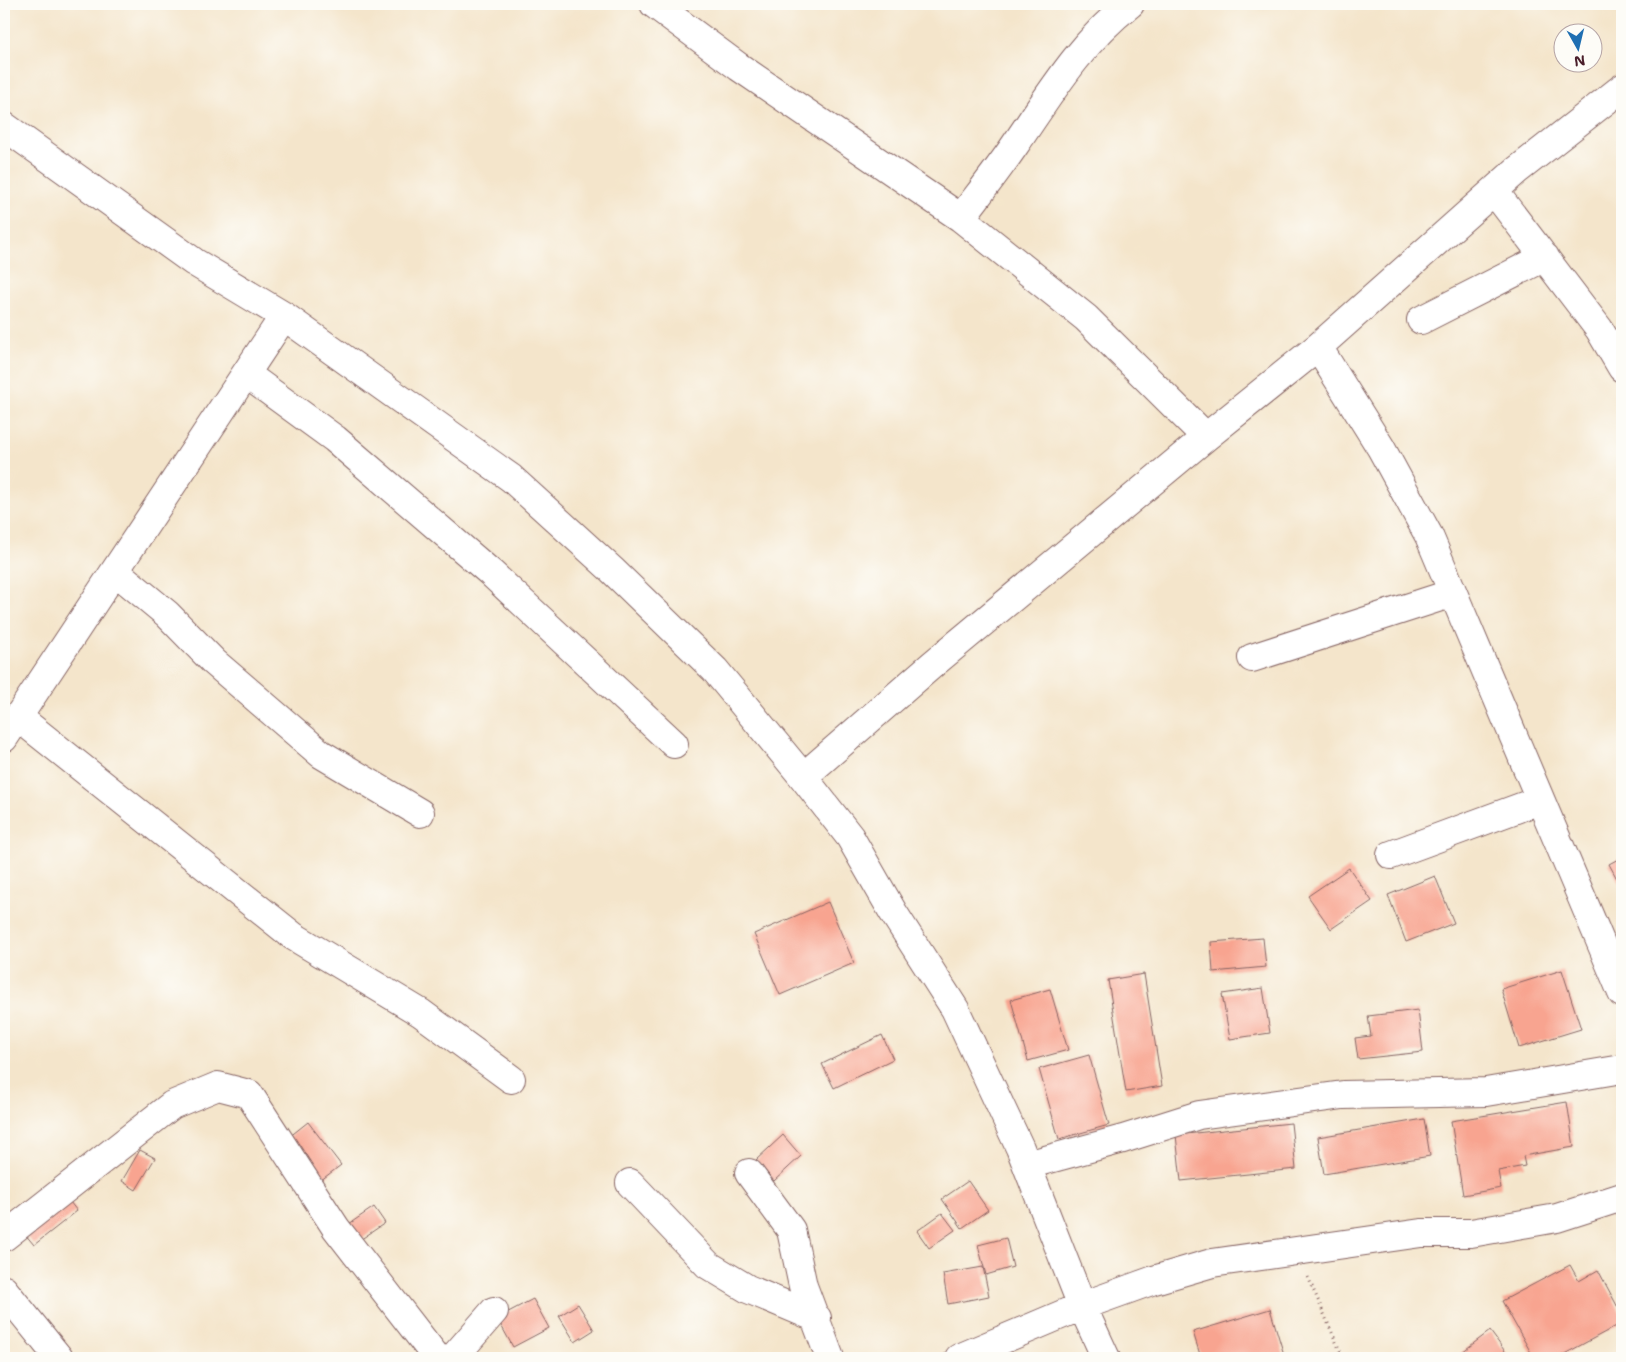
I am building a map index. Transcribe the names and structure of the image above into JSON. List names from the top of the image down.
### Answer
{
  "north": "bottom"
}
